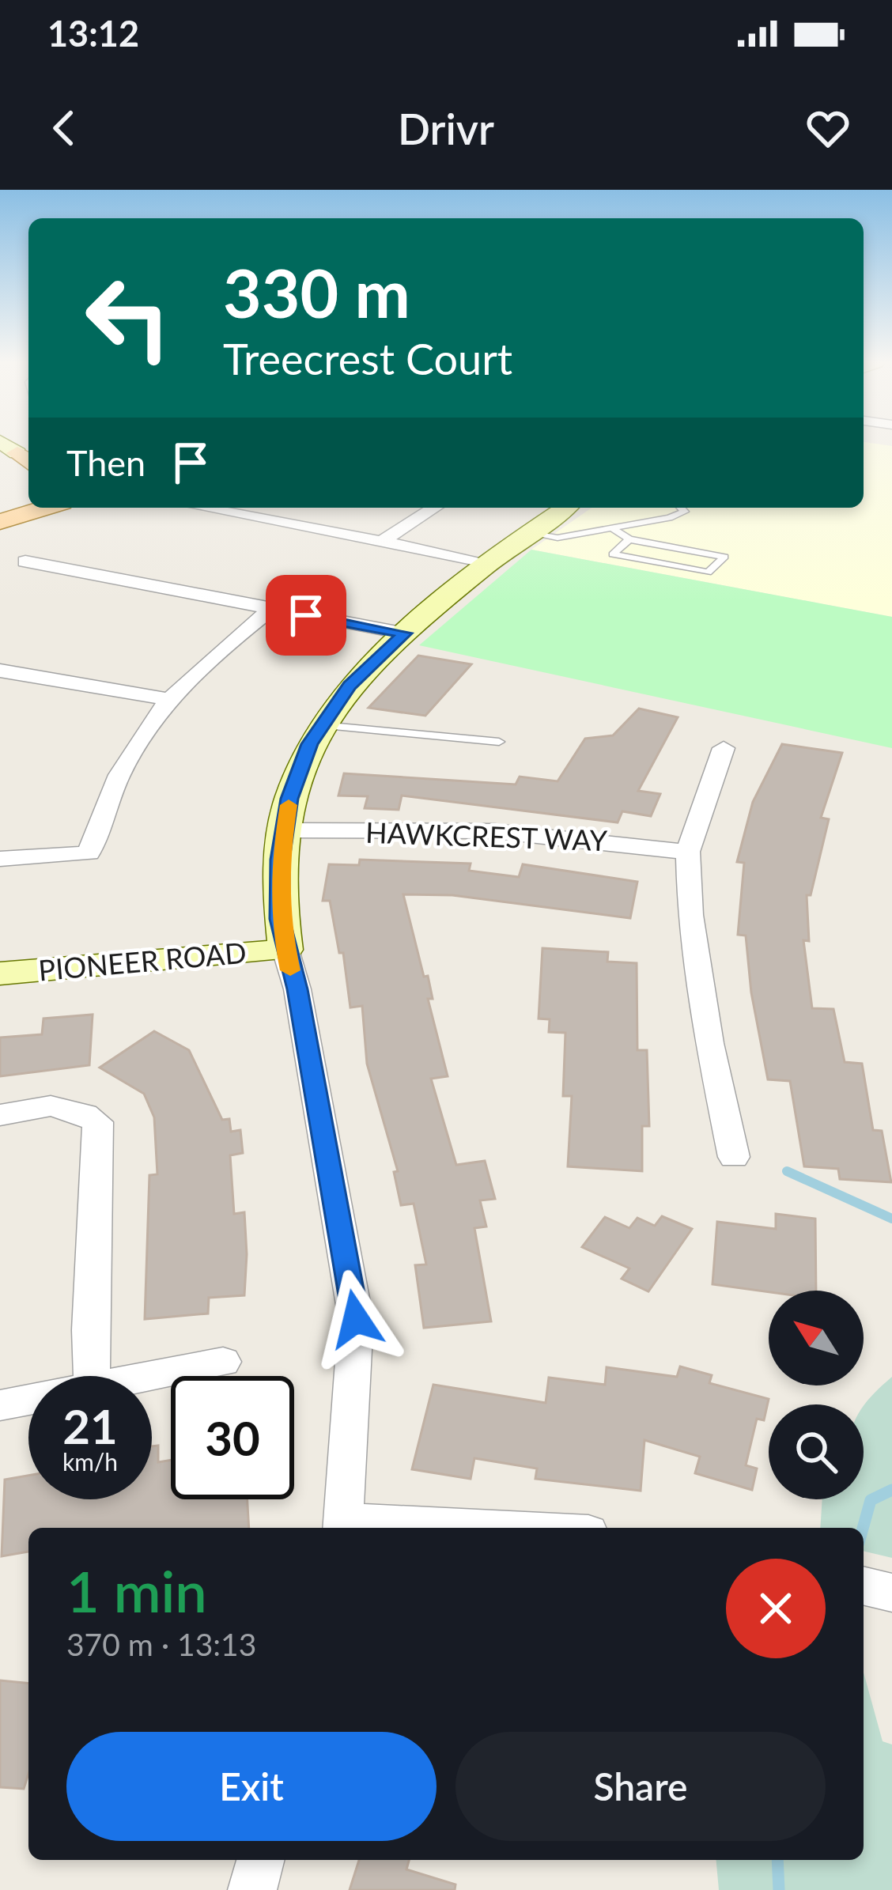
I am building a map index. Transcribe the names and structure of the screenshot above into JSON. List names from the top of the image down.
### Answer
{
  "streets": {
    "street": ["HAWKCREST WAY", "PIONEER ROAD"]
  },
  "north": "top left",
  "page": {
    "status": "13:12",
    "header": "Drivr",
    "turn": ["330 m", "Treecrest Court"],
    "then": "Then",
    "speed": "21 km/h",
    "limit": "30",
    "heading": ["1 min", "370 m · 13:13"],
    "buttons": ["Exit", "Share"]
  }
}
